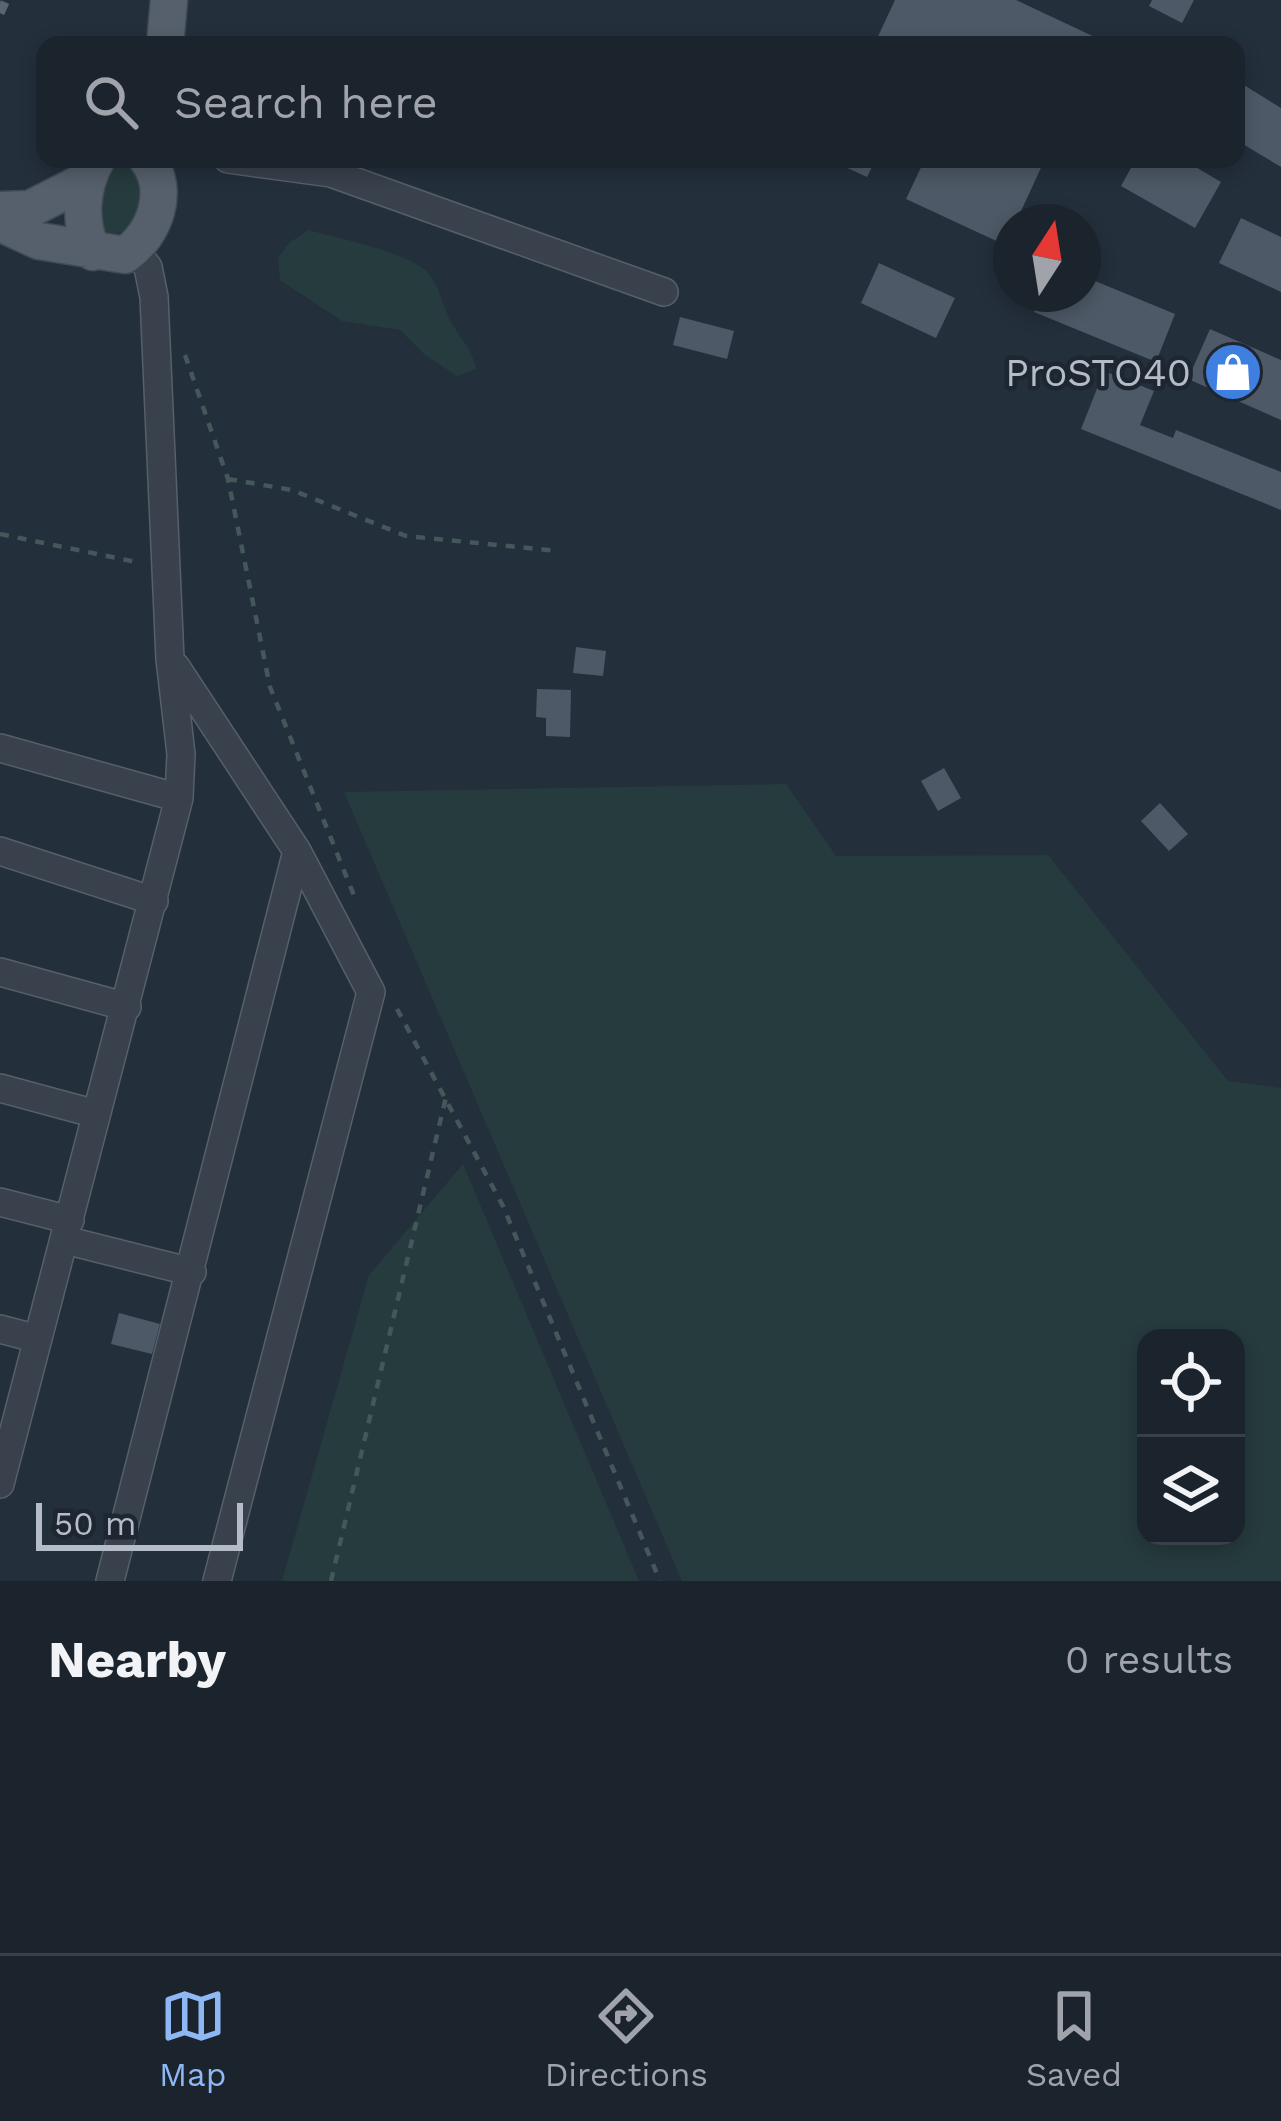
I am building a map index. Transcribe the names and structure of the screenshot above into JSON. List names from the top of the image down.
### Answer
{
  "places": {
    "shop": ["ProSTO40"]
  },
  "scale_bar": "50 m",
  "north": "top",
  "page": {
    "search": "Search here",
    "scale": "50 m",
    "heading": ["Nearby", "0 results"],
    "nav": ["Map", "Directions", "Saved"]
  }
}
